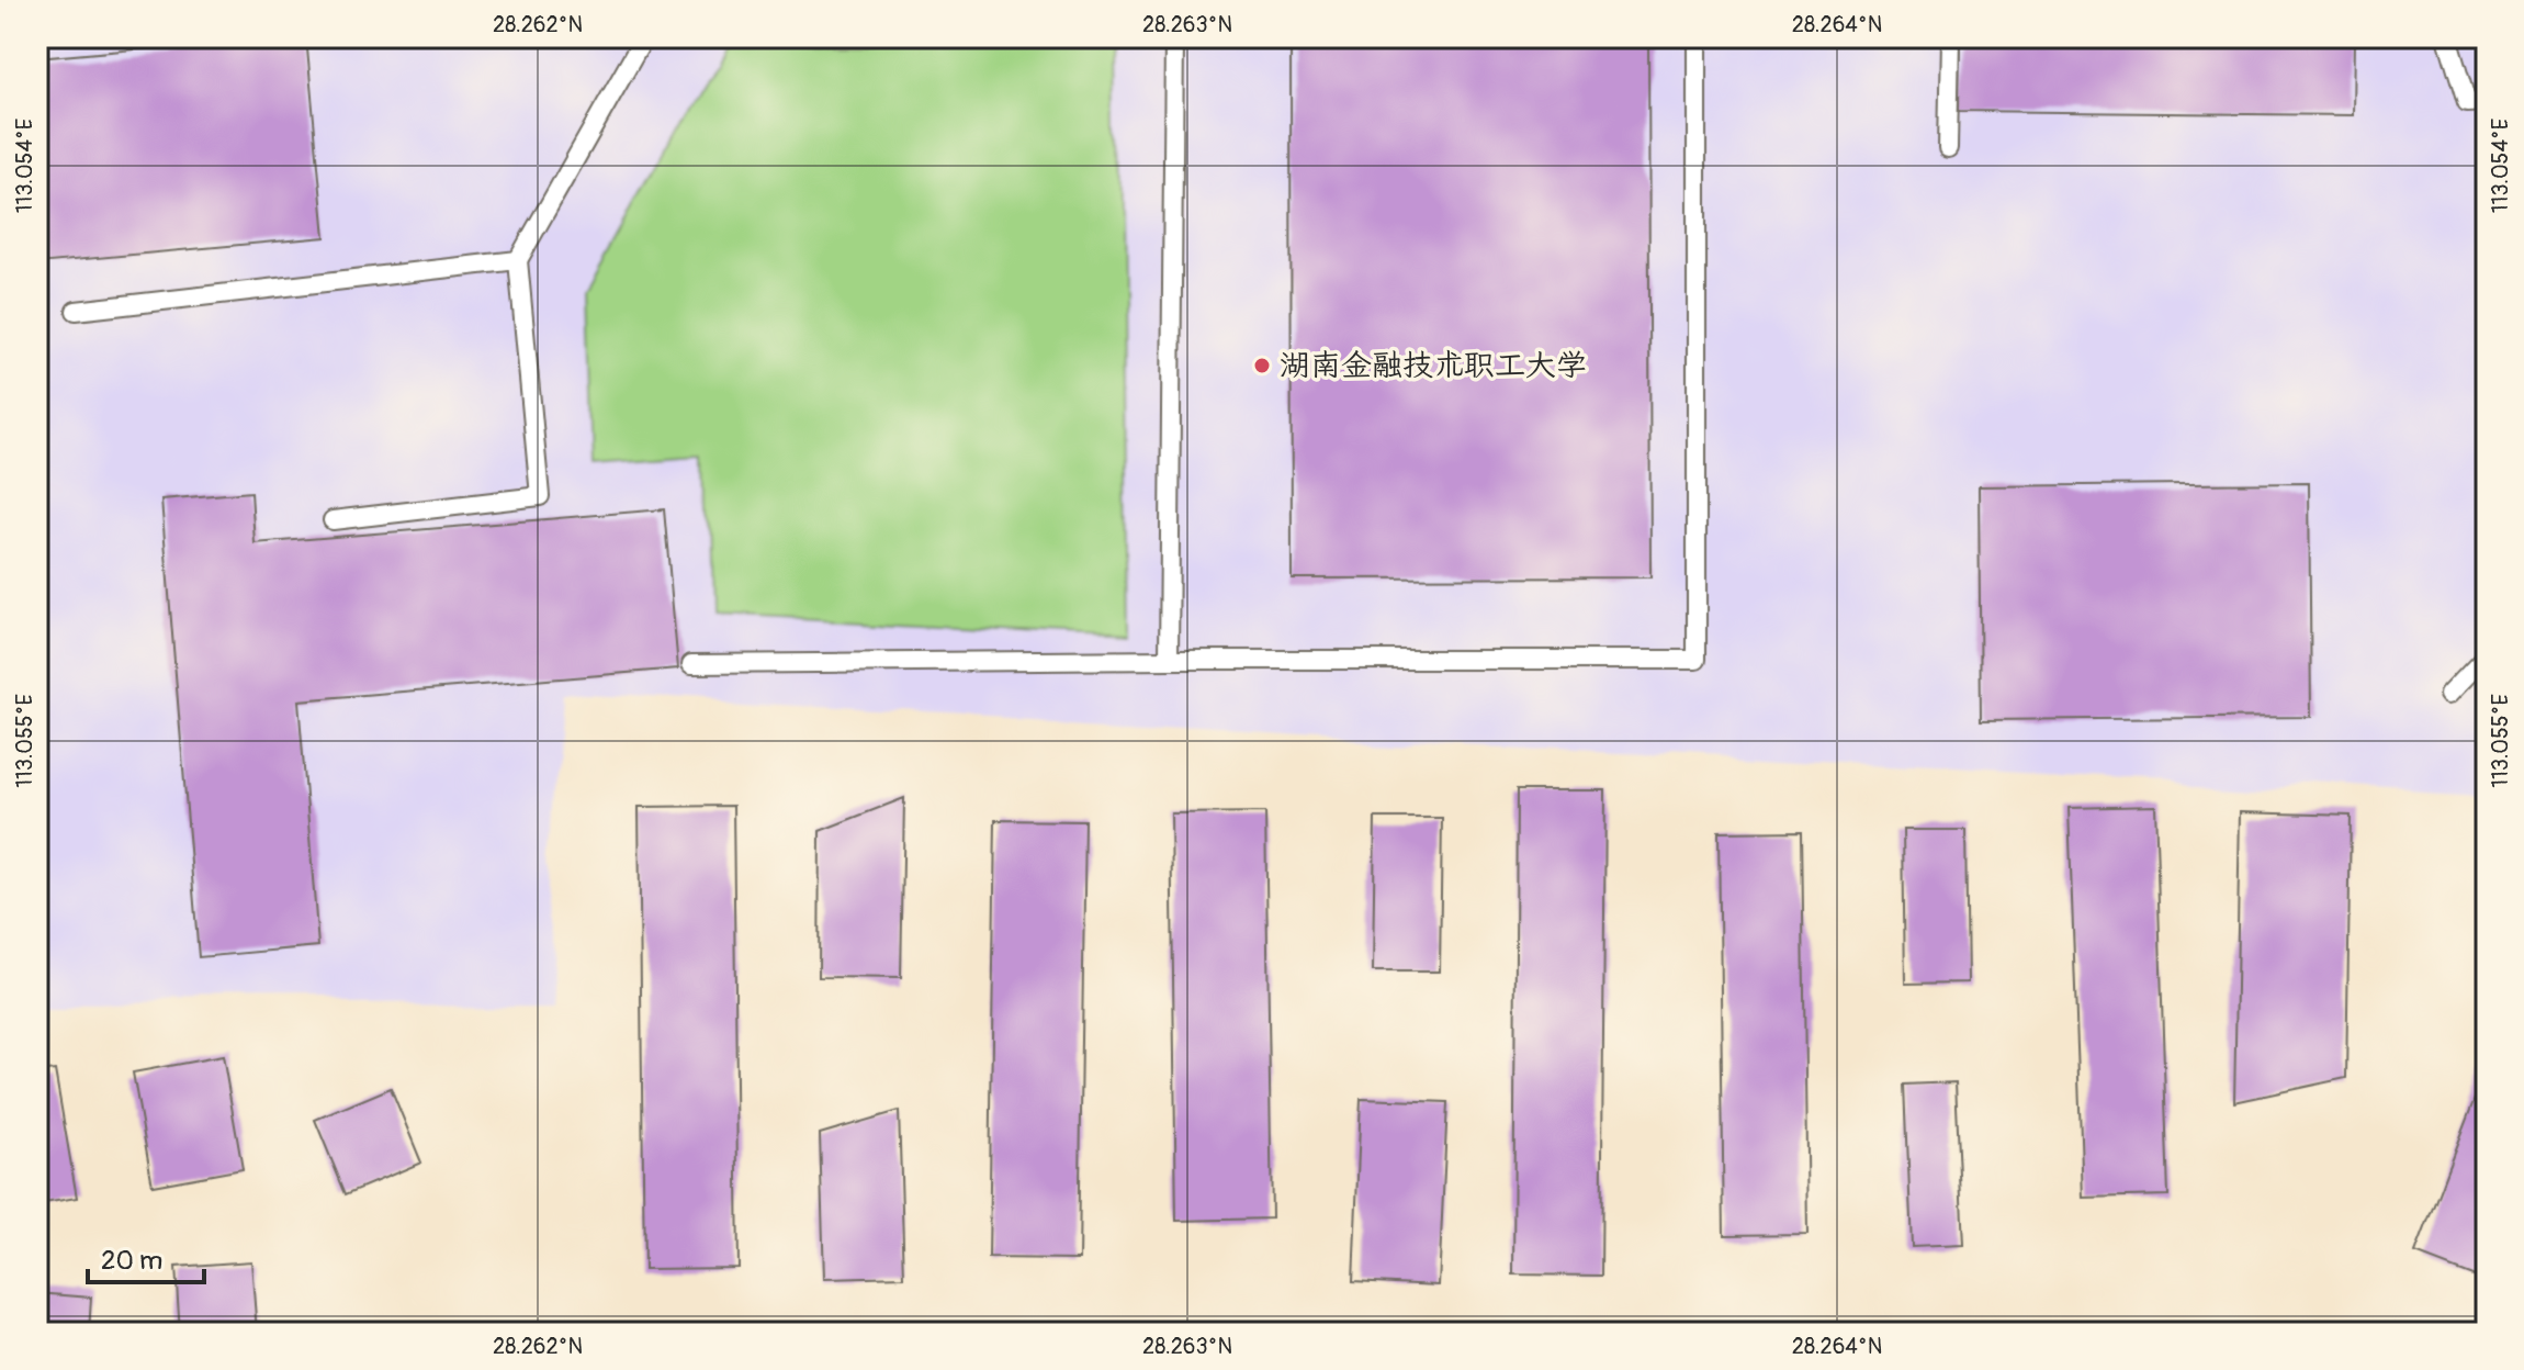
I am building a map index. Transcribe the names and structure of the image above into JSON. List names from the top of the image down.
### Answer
{
  "places": ["湖南金融技术职工大学"],
  "scale_bar": "20 m",
  "coordinates": [
    "28.262°N",
    "28.263°N",
    "28.264°N",
    "113.054°E",
    "113.055°E"
  ]
}
